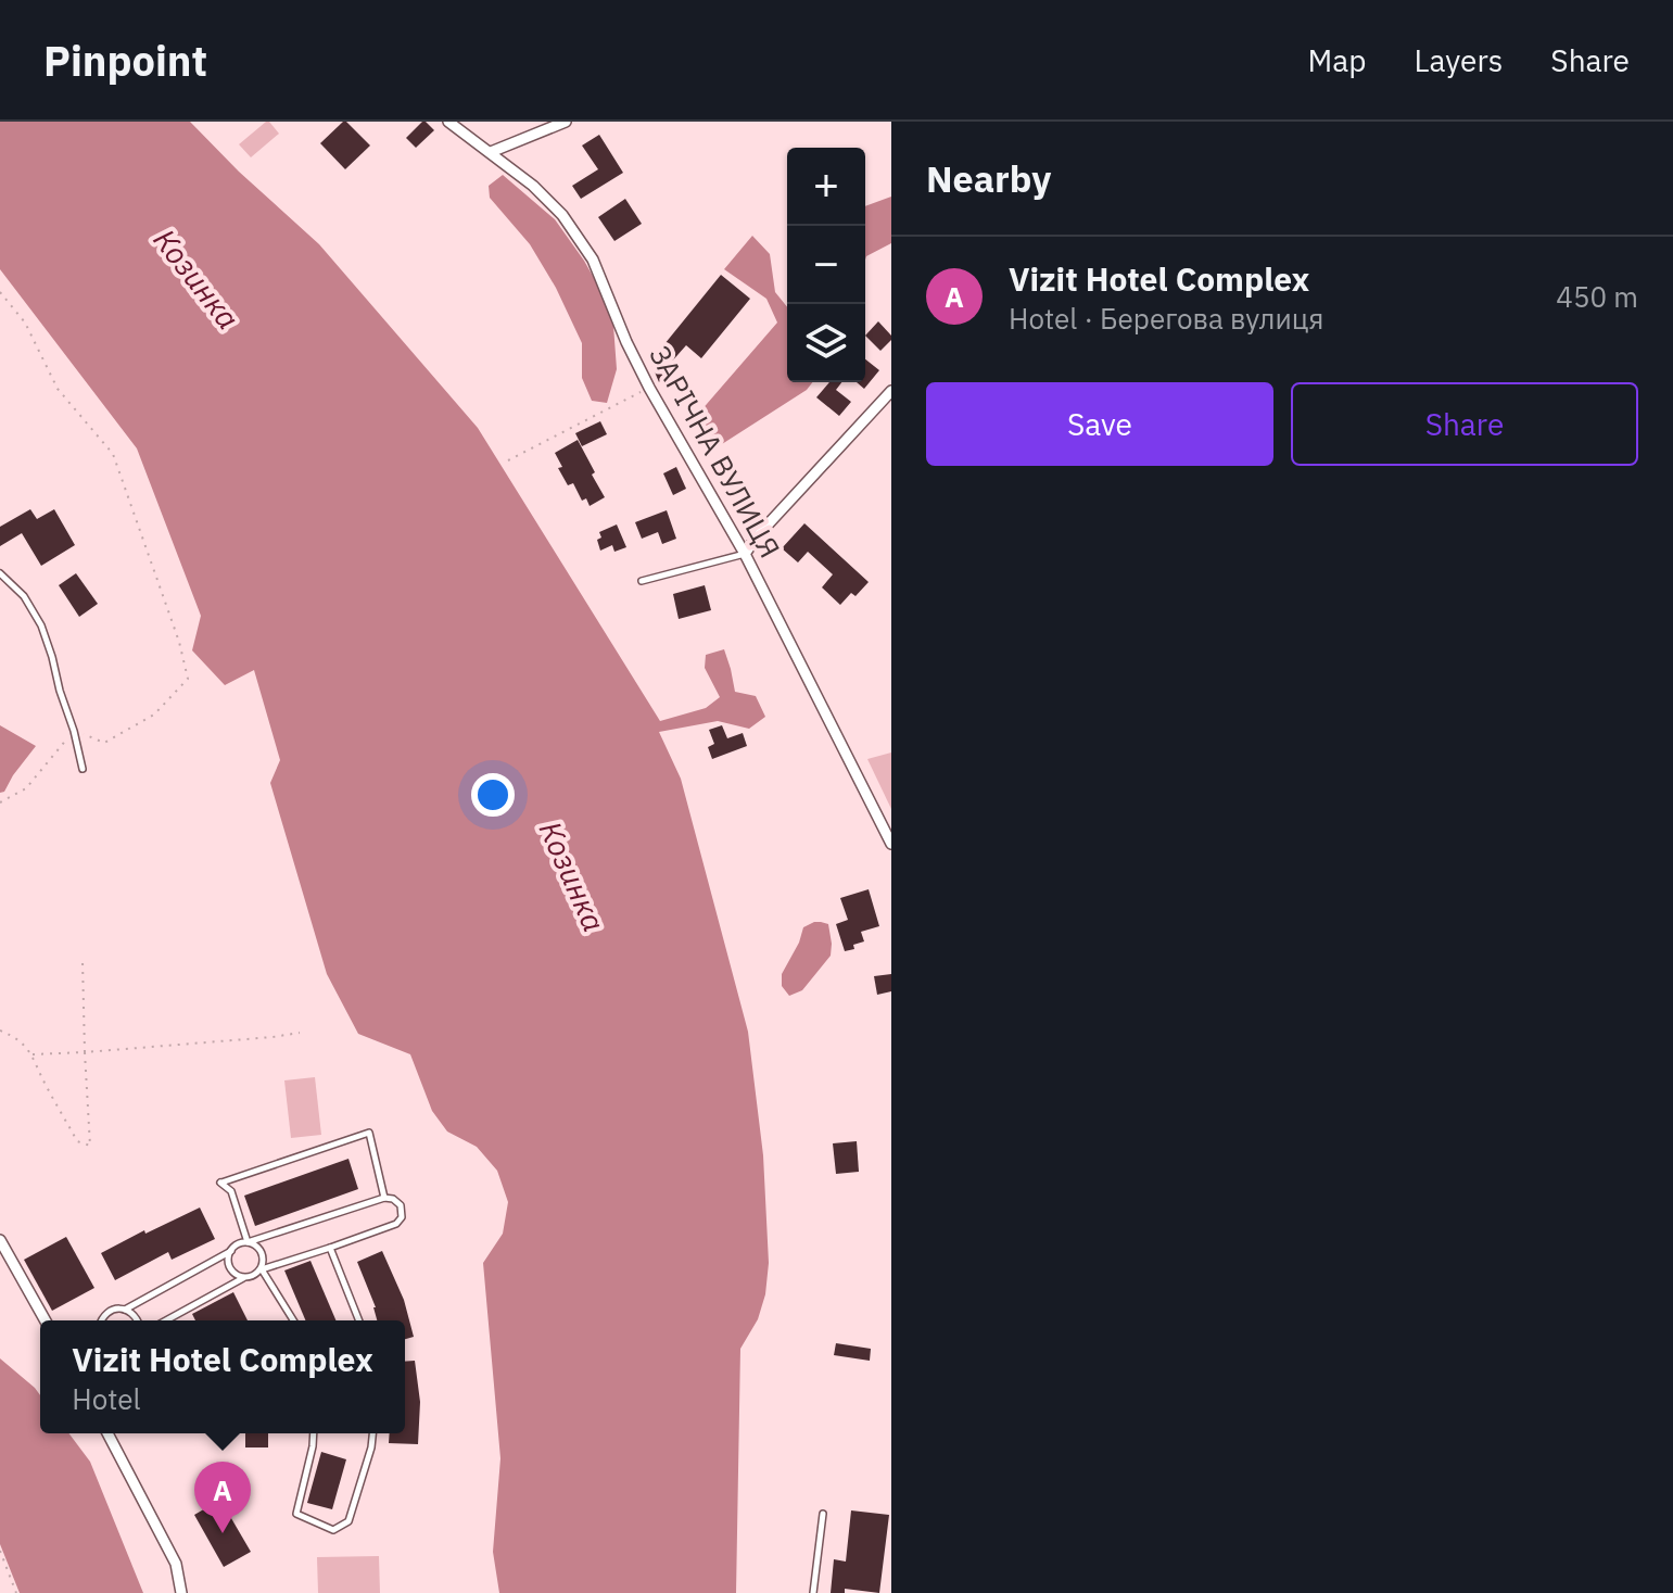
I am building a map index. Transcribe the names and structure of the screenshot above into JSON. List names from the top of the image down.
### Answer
{
  "streets": {
    "street": ["ЗАРІЧНА ВУЛИЦЯ"]
  },
  "water": ["Козинка"],
  "page": {
    "header": "Pinpoint",
    "nav": ["Map", "Layers", "Share"],
    "heading": "Nearby",
    "map_buttons": ["+", "−"],
    "list": [
      {
        "mark": "A",
        "name": "Vizit Hotel Complex",
        "note": "Hotel · Берегова вулиця",
        "value": "450 m"
      }
    ],
    "buttons": ["Save", "Share"],
    "popup": ["Vizit Hotel Complex", "Hotel"],
    "pins": "A"
  }
}
